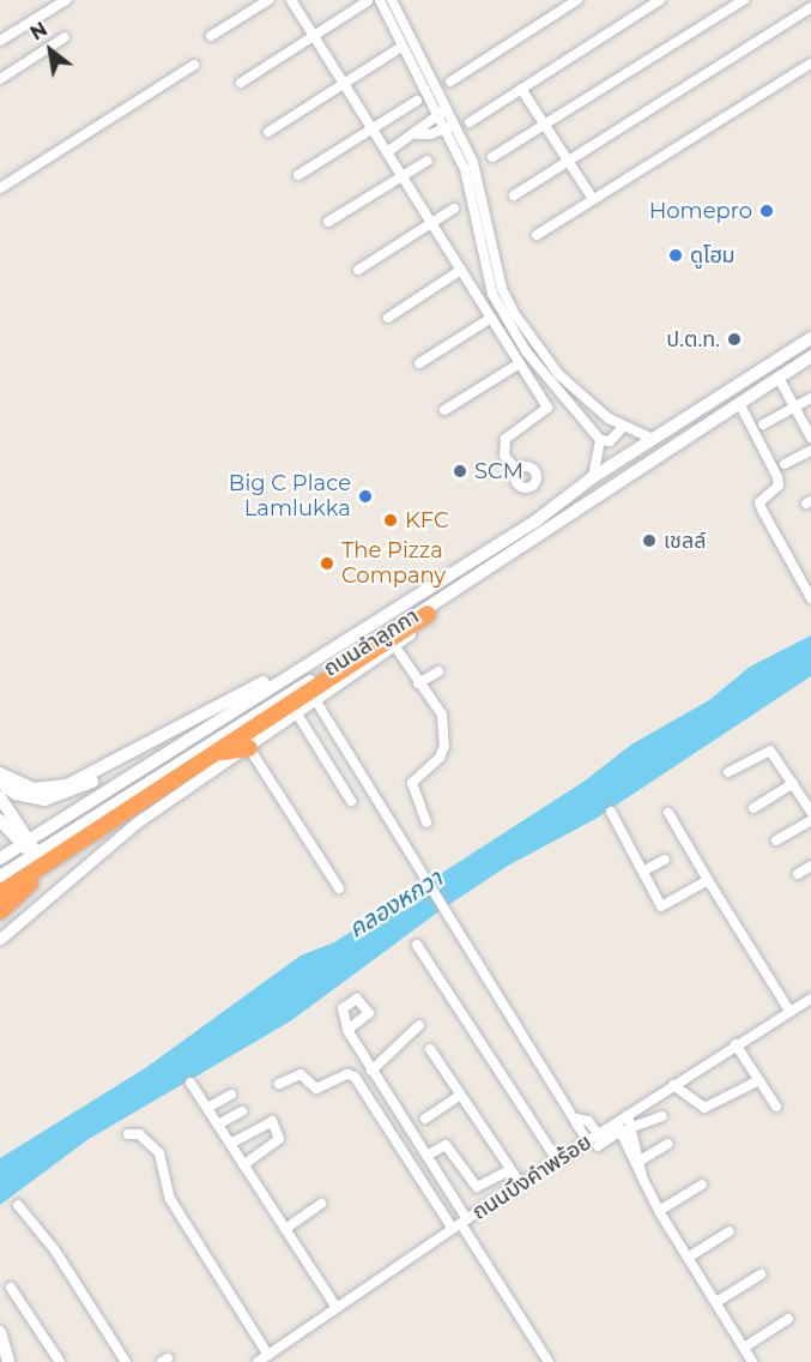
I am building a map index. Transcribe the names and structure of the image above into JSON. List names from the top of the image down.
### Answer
{
  "streets": {
    "main road": ["ถนนลำลูกกา"],
    "street": ["ถนนบึงคำพร้อย"]
  },
  "water": ["คลองหกวา"],
  "places": [
    "Homepro",
    "ดูโฮม",
    "ป.ต.ท.",
    "SCM",
    "Big C Place Lamlukka",
    "KFC",
    "เชลล์",
    "The Pizza Company"
  ],
  "north": "top left"
}
